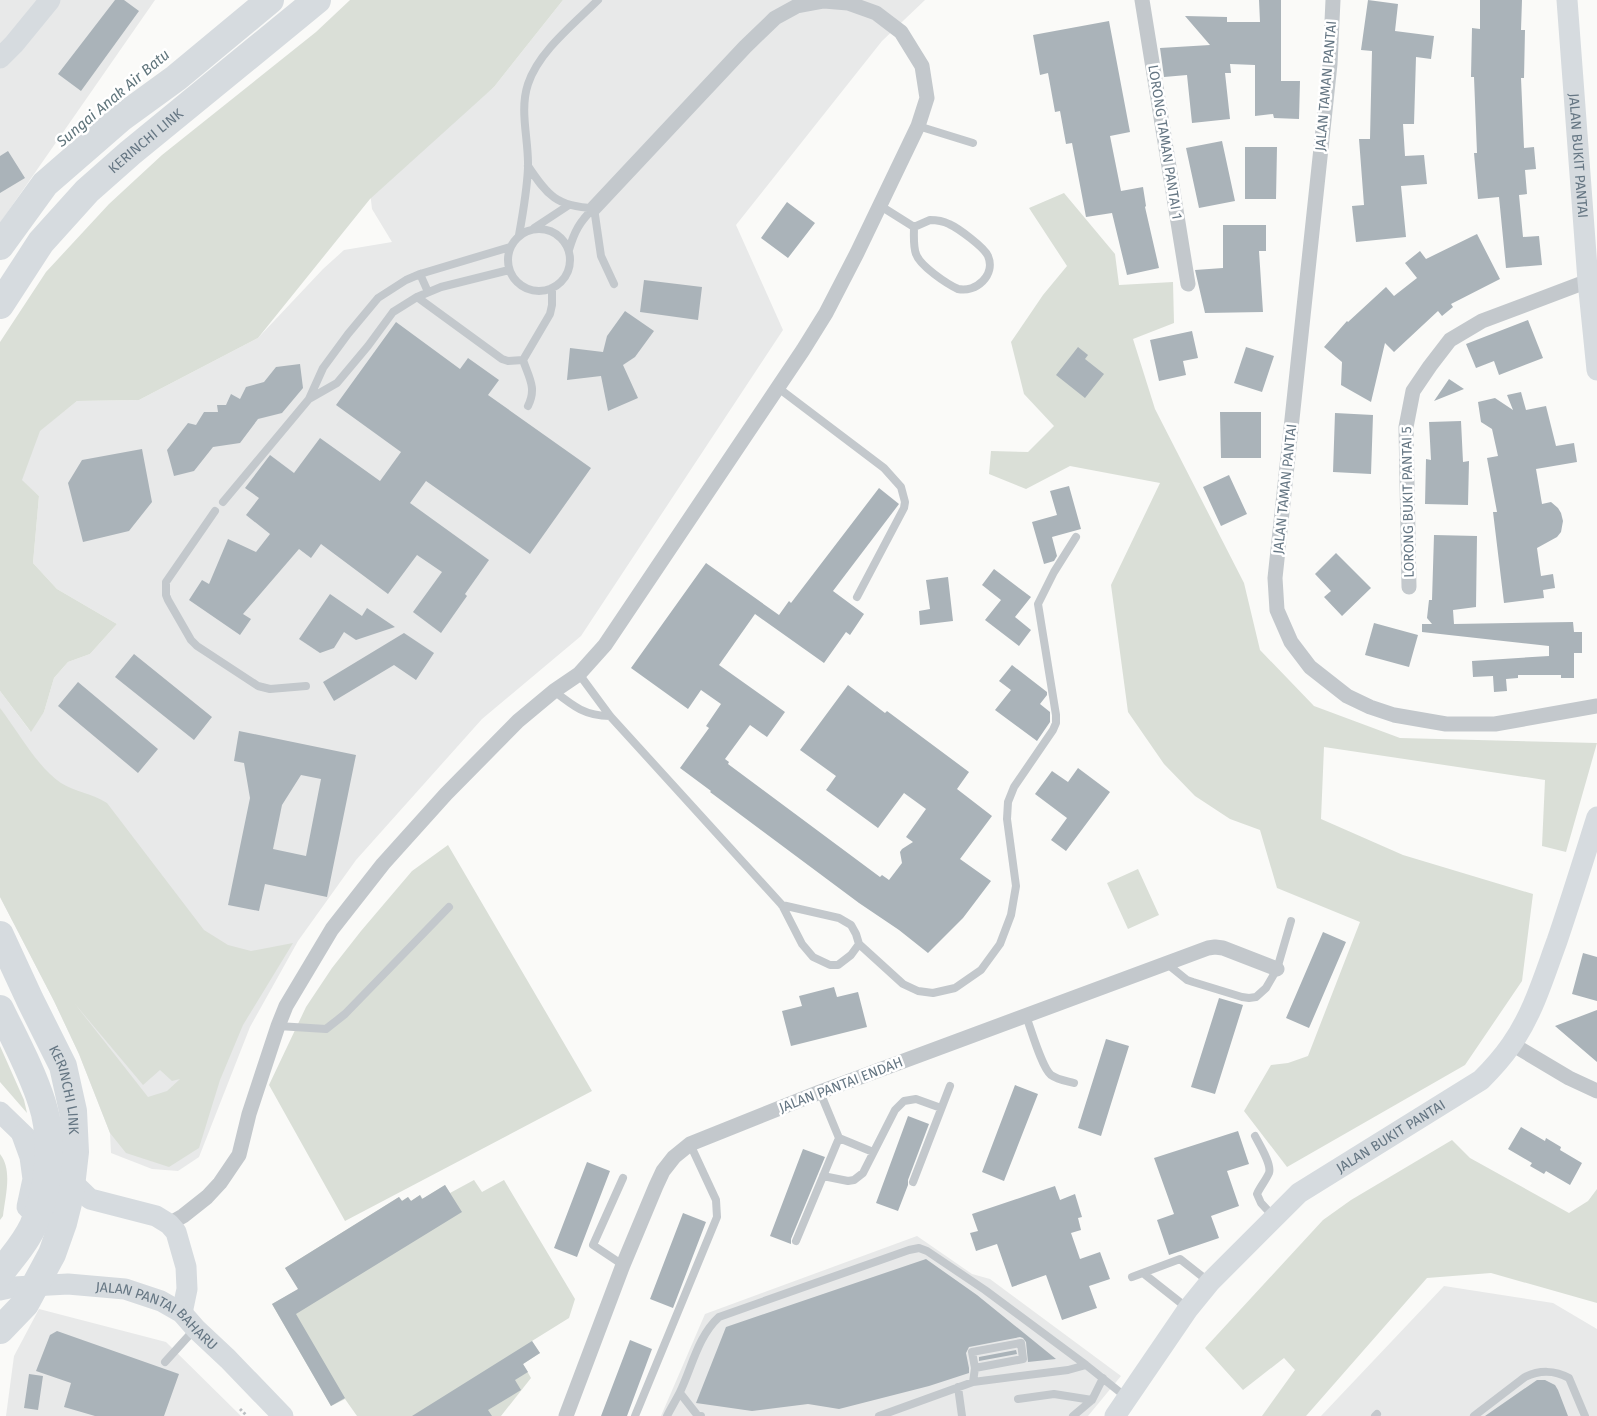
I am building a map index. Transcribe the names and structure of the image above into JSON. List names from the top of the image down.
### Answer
{
  "streets": {
    "highway": ["KERINCHI LINK"],
    "street": [
      "JALAN TAMAN PANTAI",
      "LORONG TAMAN PANTAI 1",
      "JALAN BUKIT PANTAI",
      "LORONG BUKIT PANTAI 5",
      "JALAN PANTAI ENDAH",
      "JALAN PANTAI BAHARU"
    ]
  },
  "crossings": [
    ["JALAN BUKIT PANTAI", "LORONG BUKIT PANTAI 5"]
  ],
  "water": ["Sungai Anak Air Batu"]
}
